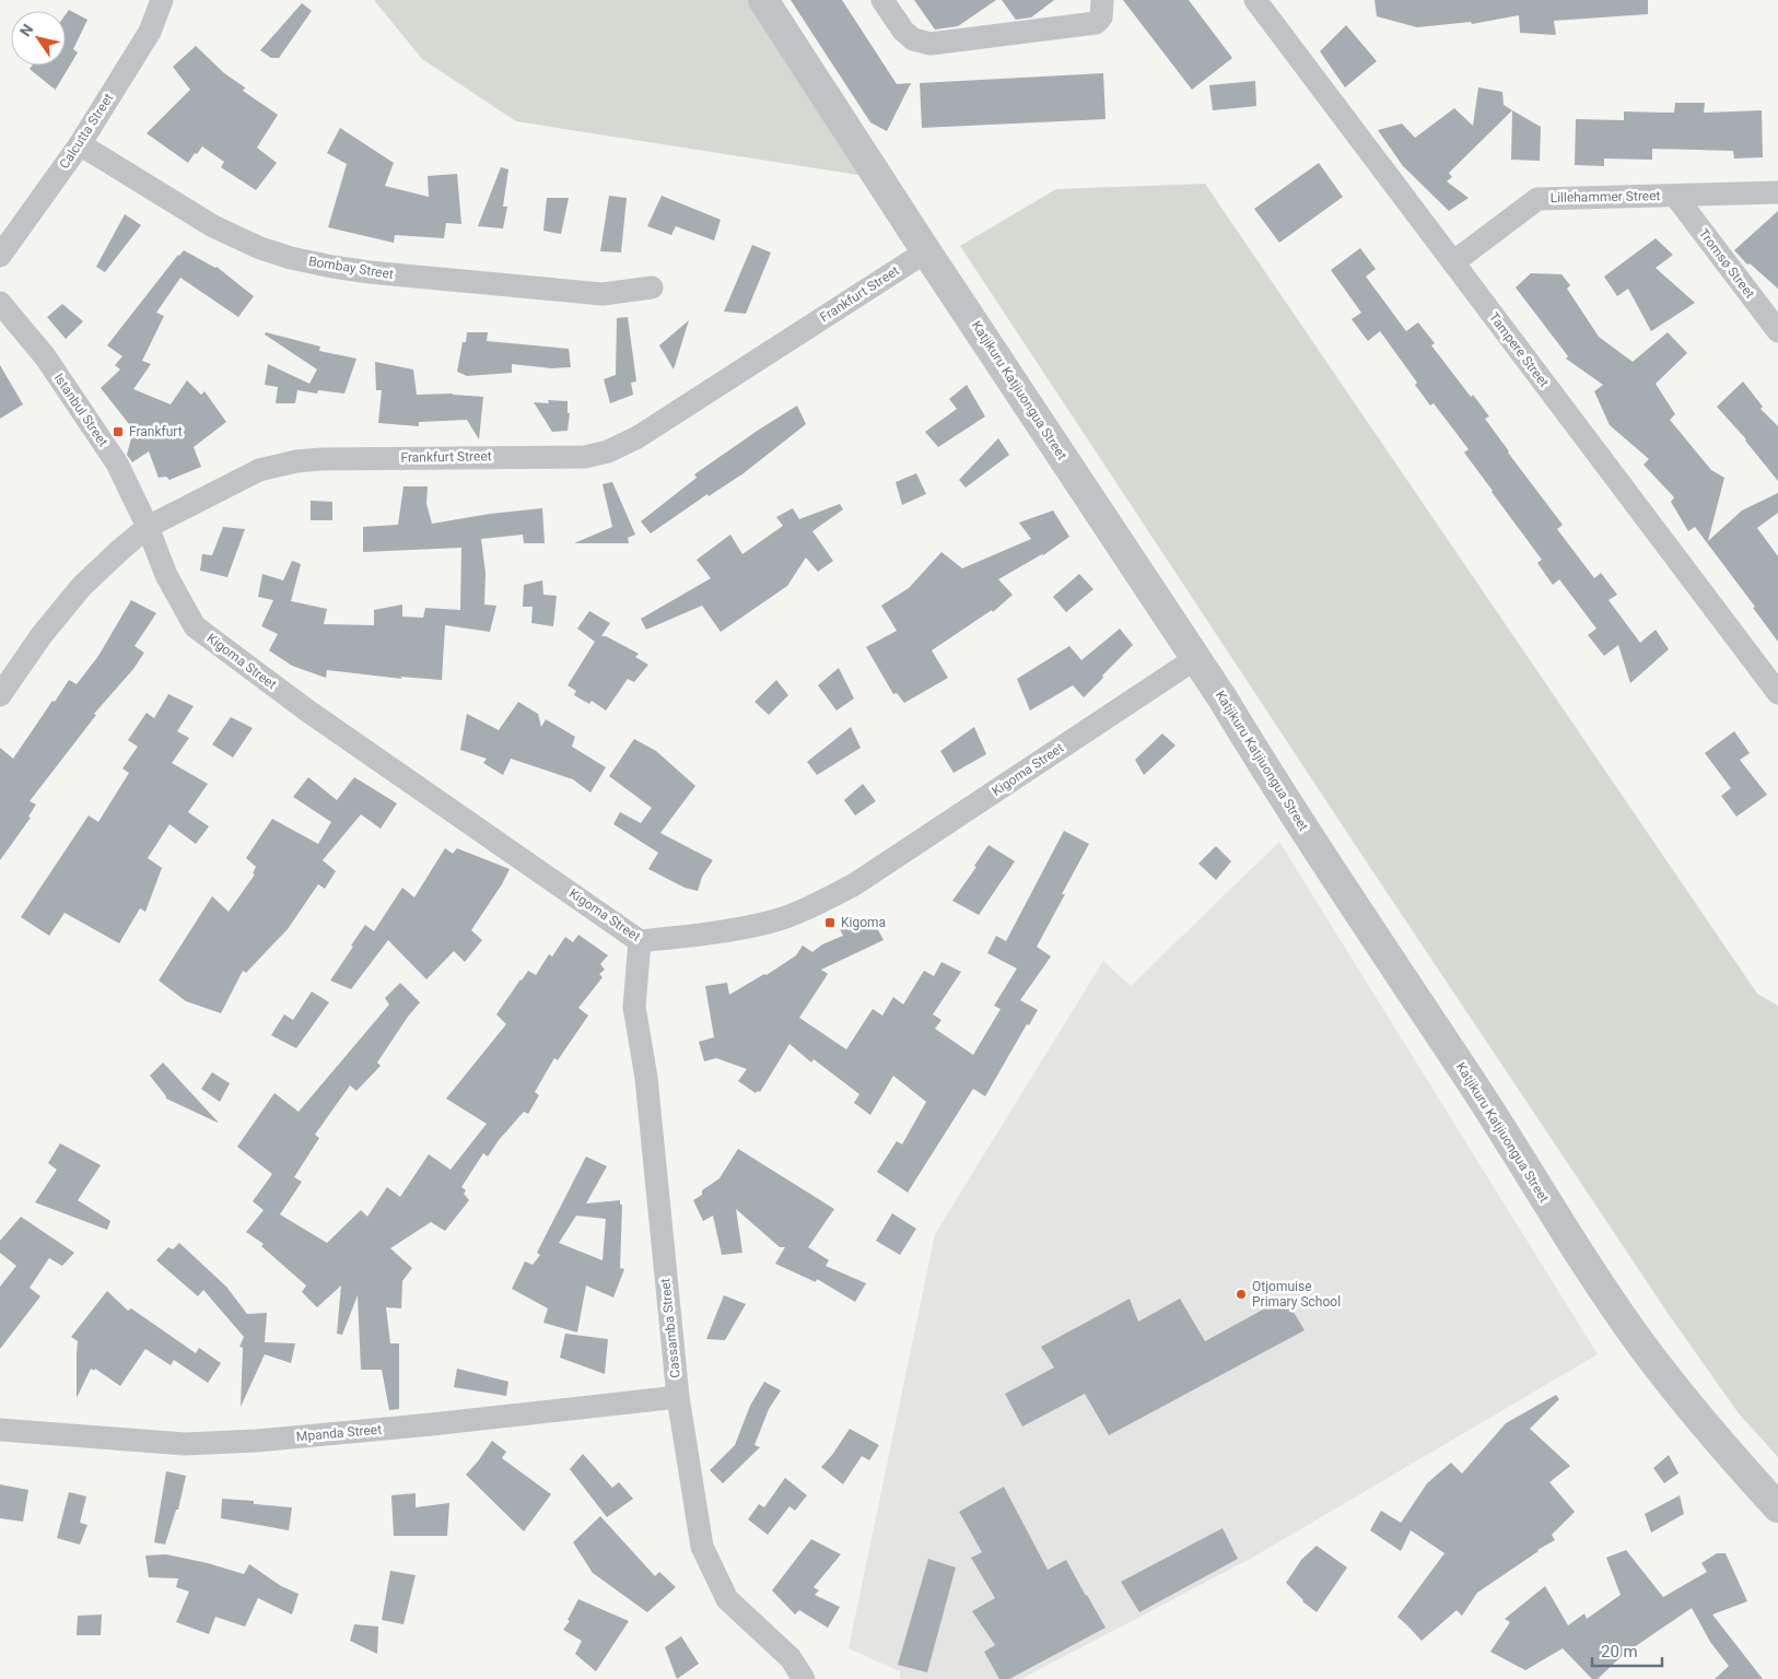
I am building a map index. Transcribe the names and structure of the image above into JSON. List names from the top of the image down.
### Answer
{
  "streets": {
    "street": [
      "Calcutta Street",
      "Lillehammer Street",
      "Tromsø Street",
      "Bombay Street",
      "Frankfurt Street",
      "Tampere Street",
      "Katjikuru Katjiuongua Street",
      "Istanbul Street",
      "Kigoma Street",
      "Cassamba Street",
      "Mpanda Street"
    ]
  },
  "crossings": [
    ["Calcutta Street", "Bombay Street"],
    ["Lillehammer Street", "Tromsø Street"],
    ["Lillehammer Street", "Tampere Street"],
    ["Frankfurt Street", "Katjikuru Katjiuongua Street"],
    ["Frankfurt Street", "Istanbul Street"],
    ["Frankfurt Street", "Kigoma Street"],
    ["Katjikuru Katjiuongua Street", "Kigoma Street"],
    ["Istanbul Street", "Kigoma Street"],
    ["Kigoma Street", "Cassamba Street"],
    ["Cassamba Street", "Mpanda Street"]
  ],
  "places": {
    "transit": ["Frankfurt", "Kigoma"],
    "other": ["Otjomuise Primary School"]
  },
  "scale_bar": "20 m",
  "north": "top left"
}
